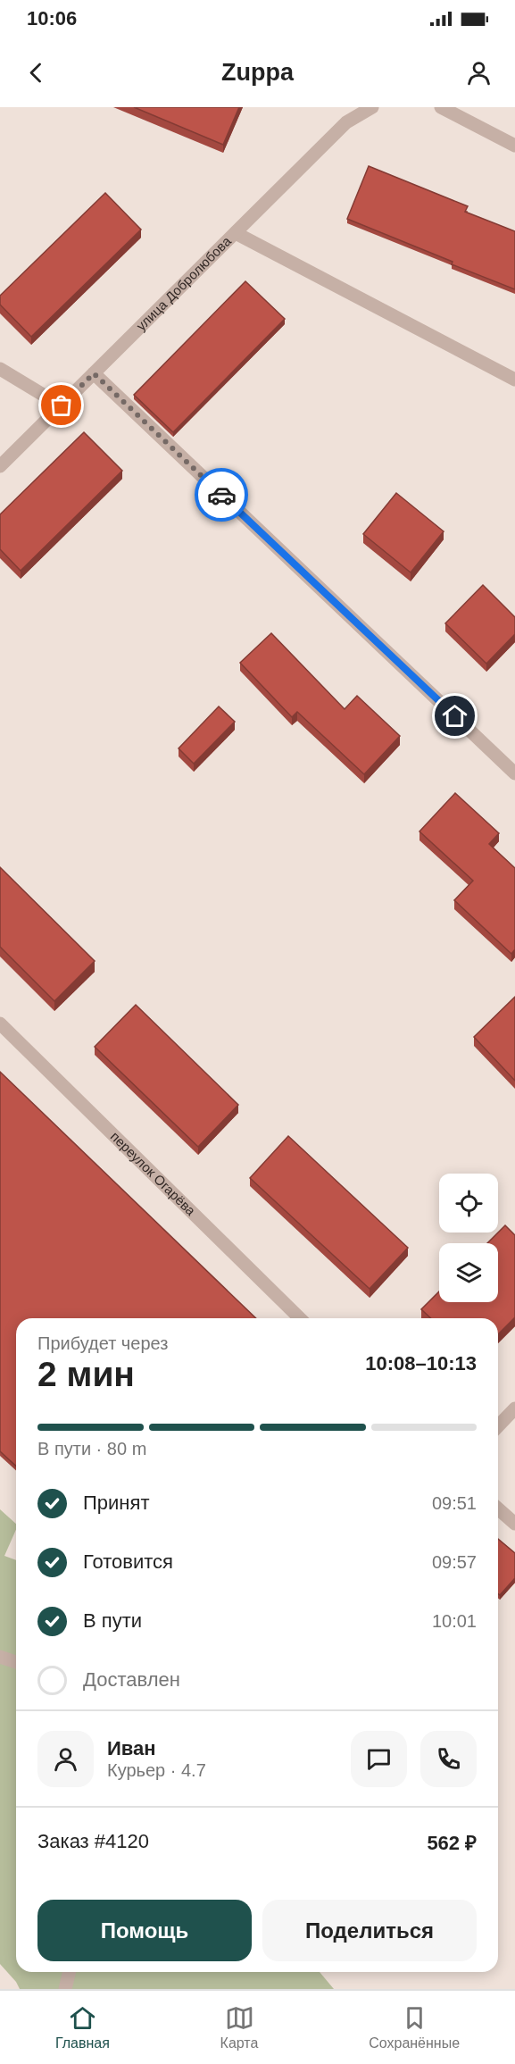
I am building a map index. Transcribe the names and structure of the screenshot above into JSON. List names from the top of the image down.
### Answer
{
  "streets": {
    "street": ["улица Добролюбова", "переулок Огарёва"]
  },
  "page": {
    "status": "10:06",
    "header": "Zuppa",
    "heading": ["2 мин", "Прибудет через", "10:08–10:13"],
    "panel": [
      "Иван",
      "Курьер · 4.7",
      "Заказ #4120",
      "562 ₽"
    ],
    "bar": "В пути · 80 m",
    "list": [
      ["Принят", "09:51"],
      ["Готовится", "09:57"],
      ["В пути", "10:01"],
      "Доставлен"
    ],
    "buttons": ["Помощь", "Поделиться"],
    "tabs": ["Главная", "Карта", "Сохранённые"]
  }
}
